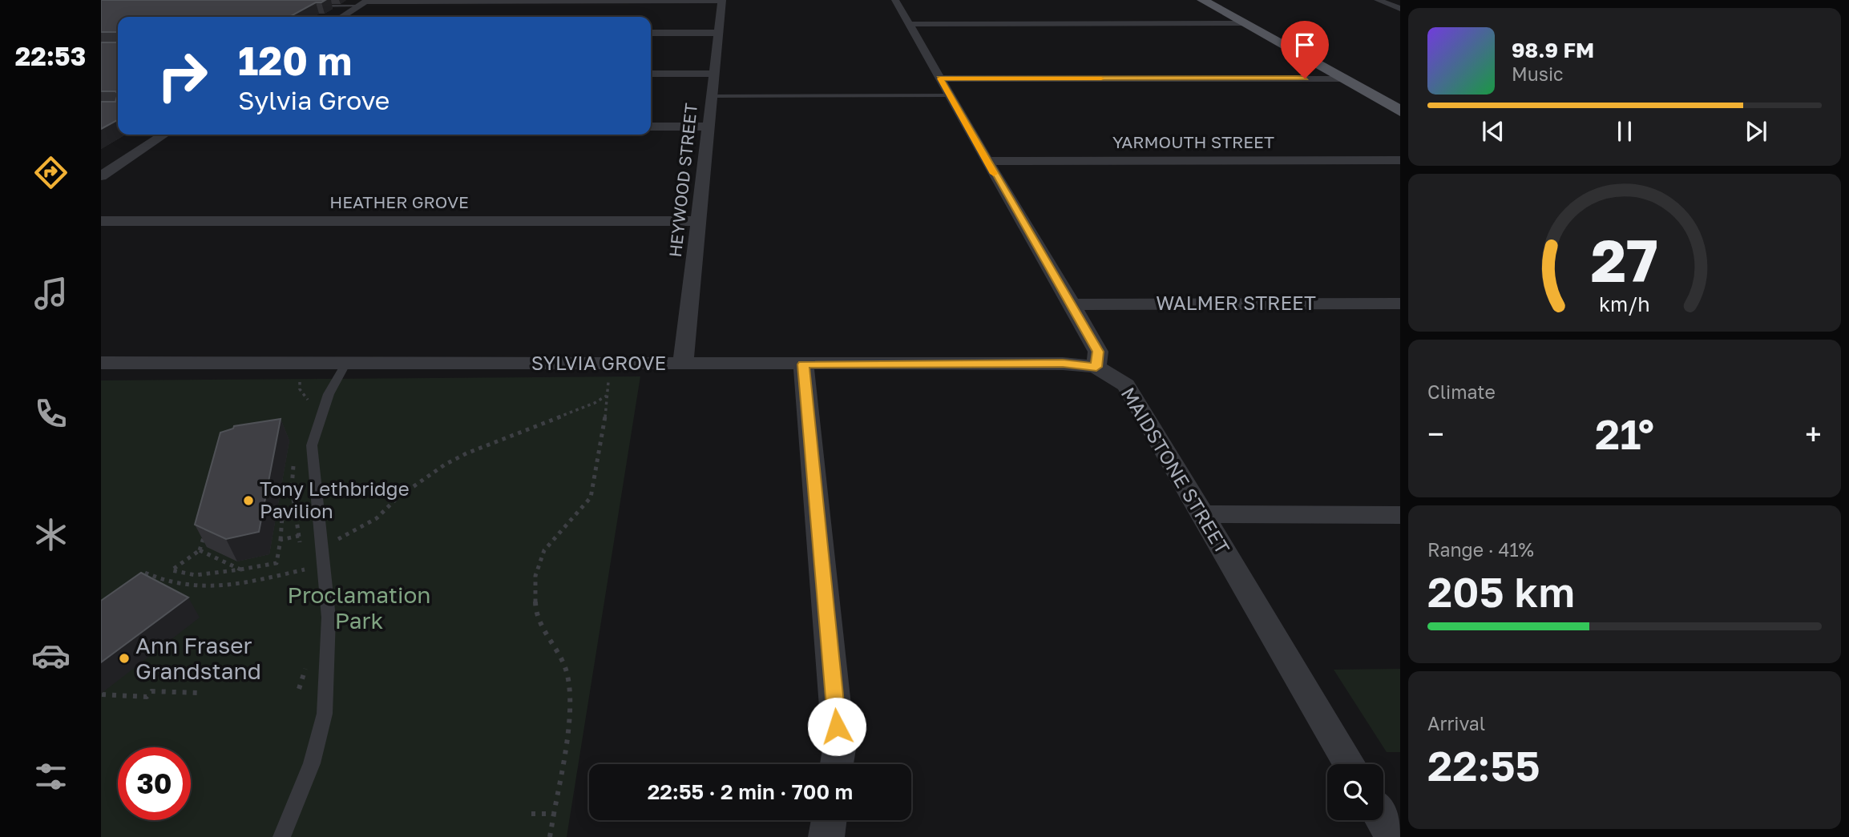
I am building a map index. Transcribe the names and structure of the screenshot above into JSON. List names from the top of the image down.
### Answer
{
  "streets": {
    "street": [
      "YARMOUTH STREET",
      "HEYWOOD STREET",
      "HEATHER GROVE",
      "WALMER STREET",
      "SYLVIA GROVE",
      "MAIDSTONE STREET"
    ]
  },
  "crossings": [
    ["HEYWOOD STREET", "HEATHER GROVE"],
    ["HEYWOOD STREET", "SYLVIA GROVE"],
    ["SYLVIA GROVE", "MAIDSTONE STREET"]
  ],
  "parks": ["Proclamation Park"],
  "places": ["Tony Lethbridge Pavilion", "Ann Fraser Grandstand"],
  "page": {
    "tabs": "22:53",
    "turn": ["120 m", "Sylvia Grove"],
    "song": ["98.9 FM", "Music"],
    "tile": [
      "Climate",
      ["Range · 41%", "205 km"],
      ["Arrival", "22:55"]
    ],
    "heat": ["−", "21°", "+"],
    "limit": "30",
    "trip": "22:55 · 2 min · 700 m",
    "gauge": ["27", "km/h"]
  }
}
